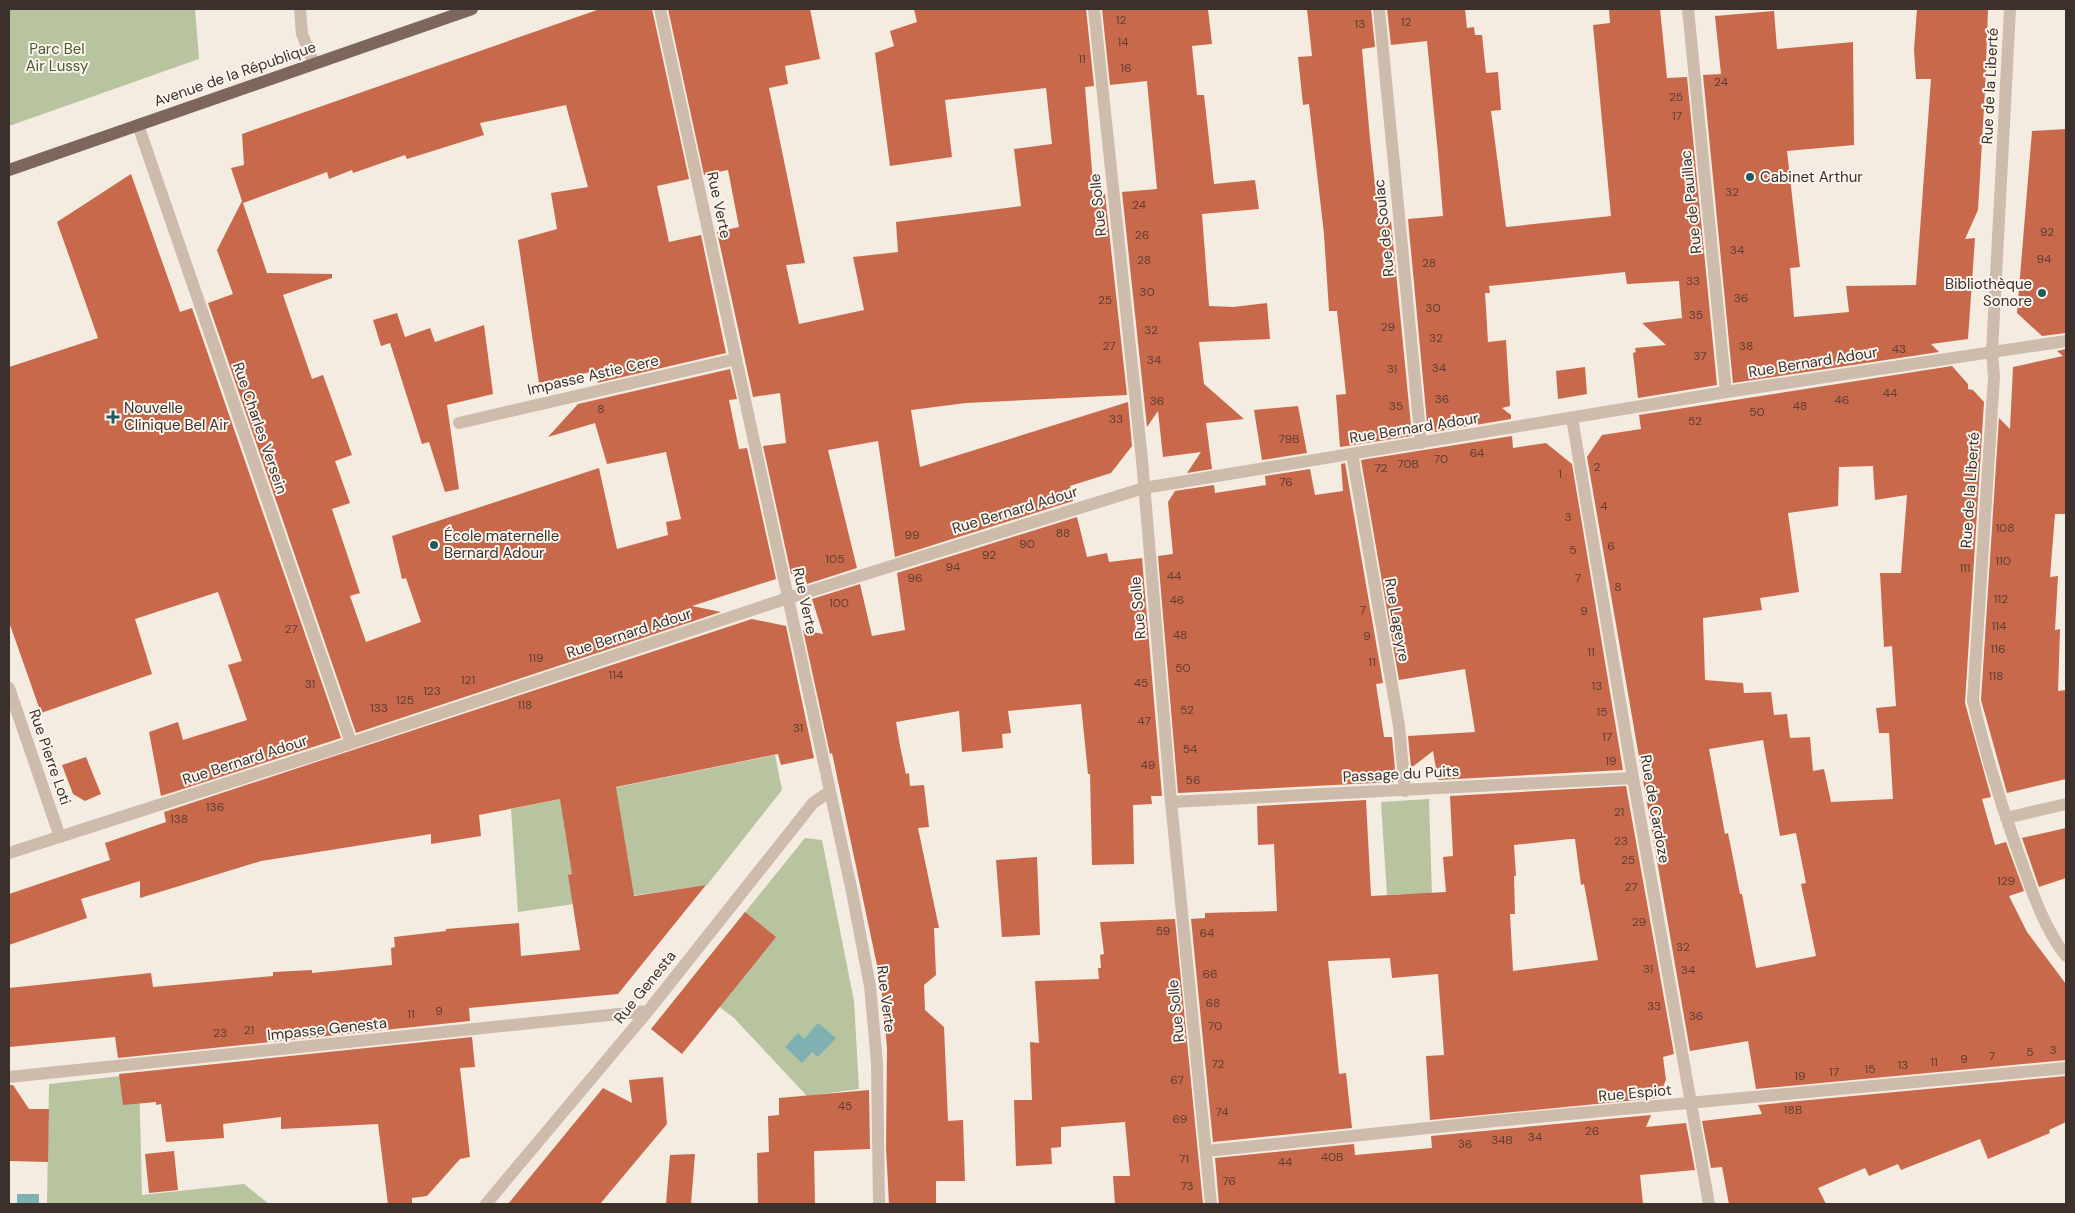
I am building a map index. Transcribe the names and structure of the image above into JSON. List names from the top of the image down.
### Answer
{
  "streets": {
    "main road": ["Avenue de la République"],
    "street": [
      "Rue de la Liberté",
      "Rue de Pauillac",
      "Rue Verte",
      "Rue Solle",
      "Rue de Soulac",
      "Rue Bernard Adour",
      "Impasse Astie Cere",
      "Rue Charles Versein",
      "Rue Lageyre",
      "Rue Pierre Loti",
      "Passage du Puits",
      "Rue de Cardoze",
      "Rue Genesta",
      "Impasse Genesta",
      "Rue Espiot"
    ]
  },
  "crossings": [
    ["Avenue de la République", "Rue Charles Versein"],
    ["Rue de la Liberté", "Rue Bernard Adour"],
    ["Rue de Pauillac", "Rue Bernard Adour"],
    ["Rue Verte", "Rue Bernard Adour"],
    ["Rue Verte", "Impasse Astie Cere"],
    ["Rue Verte", "Rue Genesta"],
    ["Rue Solle", "Rue Bernard Adour"],
    ["Rue Solle", "Passage du Puits"],
    ["Rue Solle", "Rue Espiot"],
    ["Rue de Soulac", "Rue Bernard Adour"],
    ["Rue Bernard Adour", "Rue Charles Versein"],
    ["Rue Bernard Adour", "Rue Lageyre"],
    ["Rue Bernard Adour", "Rue Pierre Loti"],
    ["Rue Bernard Adour", "Rue de Cardoze"],
    ["Rue Lageyre", "Passage du Puits"],
    ["Passage du Puits", "Rue de Cardoze"],
    ["Rue de Cardoze", "Rue Espiot"],
    ["Rue Genesta", "Impasse Genesta"]
  ],
  "parks": ["Parc Bel Air Lussy"],
  "places": {
    "other": ["Cabinet Arthur", "Bibliothèque Sonore", "École maternelle Bernard Adour"],
    "health": ["Nouvelle Clinique Bel Air"]
  },
  "house_numbers": [
    "12",
    "12",
    "13",
    "14",
    "11",
    "16",
    "24",
    "25",
    "17",
    "32",
    "24",
    "92",
    "26",
    "34",
    "94",
    "28",
    "28",
    "33",
    "30",
    "36",
    "25",
    "30",
    "35",
    "29",
    "32",
    "32",
    "27",
    "38",
    "43",
    "37",
    "34",
    "34",
    "31",
    "44",
    "36",
    "46",
    "36",
    "35",
    "48",
    "8",
    "50",
    "33",
    "52",
    "79B",
    "64",
    "70",
    "70B",
    "2",
    "72",
    "1",
    "76",
    "4",
    "3",
    "108",
    "88",
    "99",
    "90",
    "6",
    "5",
    "92",
    "105",
    "110",
    "94",
    "111",
    "44",
    "96",
    "7",
    "8",
    "112",
    "46",
    "100",
    "7",
    "9",
    "114",
    "27",
    "48",
    "9",
    "116",
    "11",
    "119",
    "11",
    "50",
    "114",
    "118",
    "121",
    "45",
    "31",
    "13",
    "123",
    "125",
    "118",
    "133",
    "52",
    "15",
    "47",
    "31",
    "17",
    "54",
    "19",
    "49",
    "56",
    "136",
    "21",
    "138",
    "23",
    "25",
    "129",
    "27",
    "29",
    "59",
    "64",
    "32",
    "31",
    "34",
    "66",
    "68",
    "33",
    "9",
    "11",
    "36",
    "70",
    "21",
    "23",
    "3",
    "5",
    "7",
    "9",
    "11",
    "72",
    "13",
    "15",
    "17",
    "19",
    "67",
    "45",
    "18B",
    "74",
    "69",
    "26",
    "34",
    "34B",
    "36",
    "40B",
    "71",
    "44",
    "76",
    "73"
  ]
}
